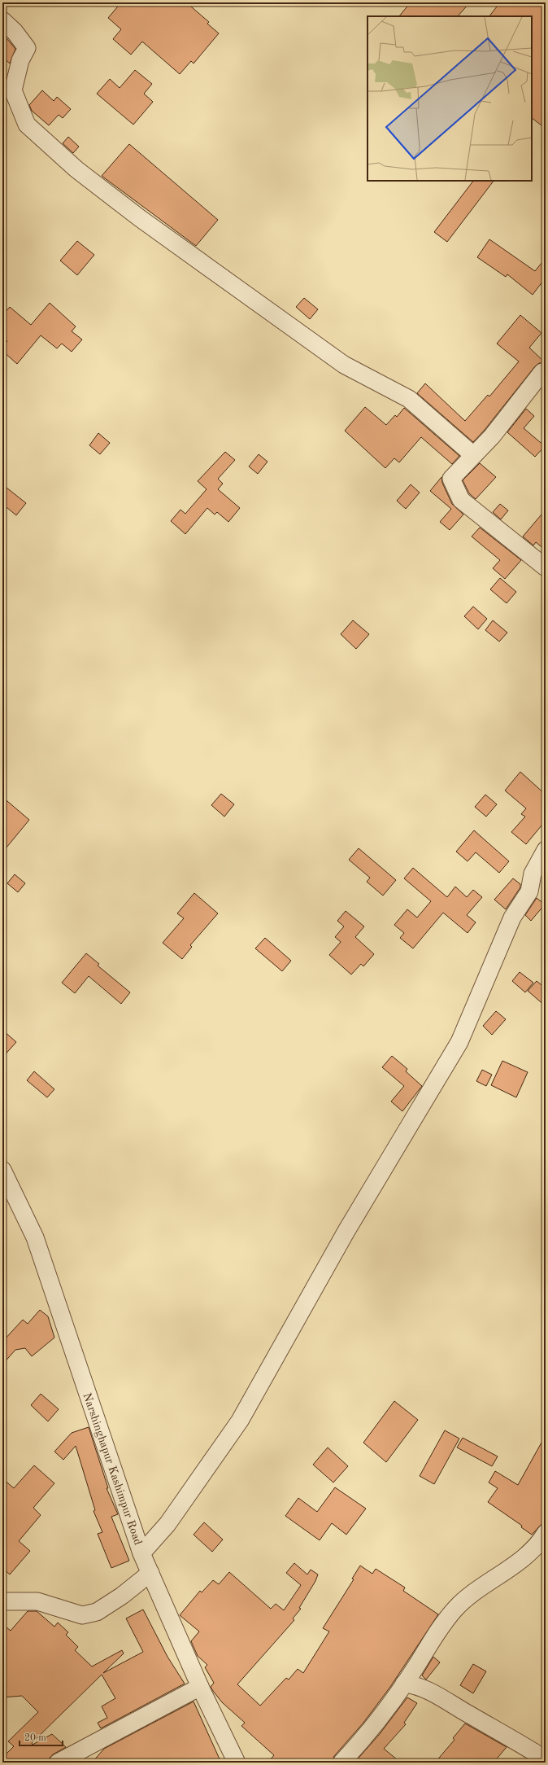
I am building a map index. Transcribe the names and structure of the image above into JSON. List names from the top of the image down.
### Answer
{
  "streets": {
    "street": ["Narshinghapur Kashimpur Road"]
  },
  "scale_bar": "20 m"
}
